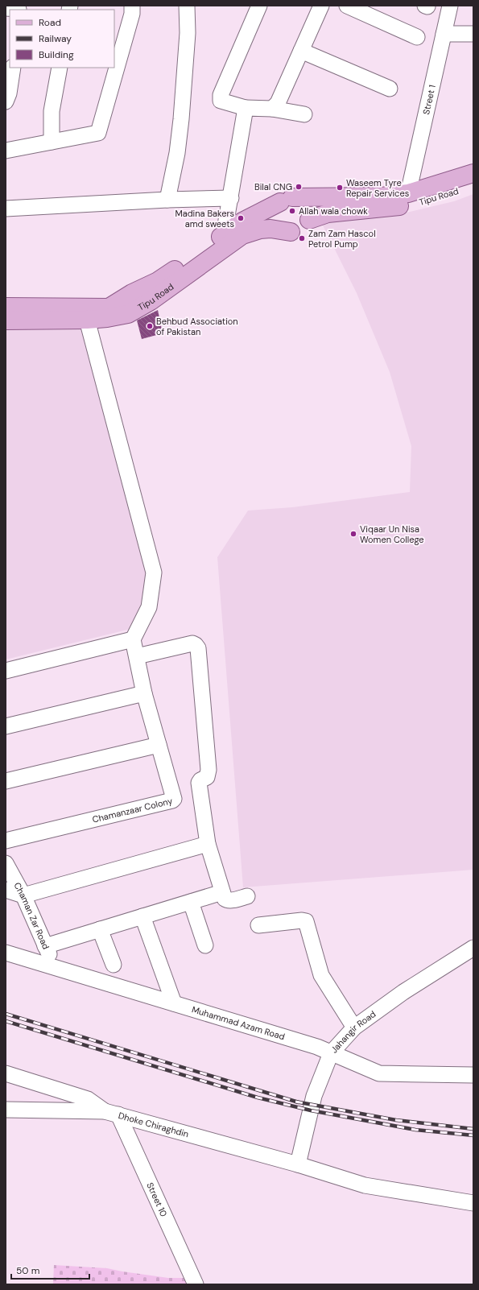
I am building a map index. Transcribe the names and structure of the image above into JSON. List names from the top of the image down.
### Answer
{
  "streets": {
    "main road": ["Tipu Road"],
    "street": [
      "Street 1",
      "Chamanzaar Colony",
      "Chaman Zar Road",
      "Muhammad Azam Road",
      "Jahangir Road",
      "Dhoke Chiraghdin",
      "Street 10"
    ]
  },
  "crossings": [
    ["Chaman Zar Road", "Muhammad Azam Road"],
    ["Muhammad Azam Road", "Jahangir Road"],
    ["Jahangir Road", "Dhoke Chiraghdin"],
    ["Dhoke Chiraghdin", "Street 10"]
  ],
  "places": [
    "Bilal CNG",
    "Waseem Tyre Repair Services",
    "Allah wala chowk",
    "Madina Bakers amd sweets",
    "Zam Zam Hascol Petrol Pump",
    "Behbud Association of Pakistan",
    "Viqaar Un Nisa Women College"
  ],
  "legend": ["Road", "Railway", "Building"],
  "scale_bar": "50 m"
}
